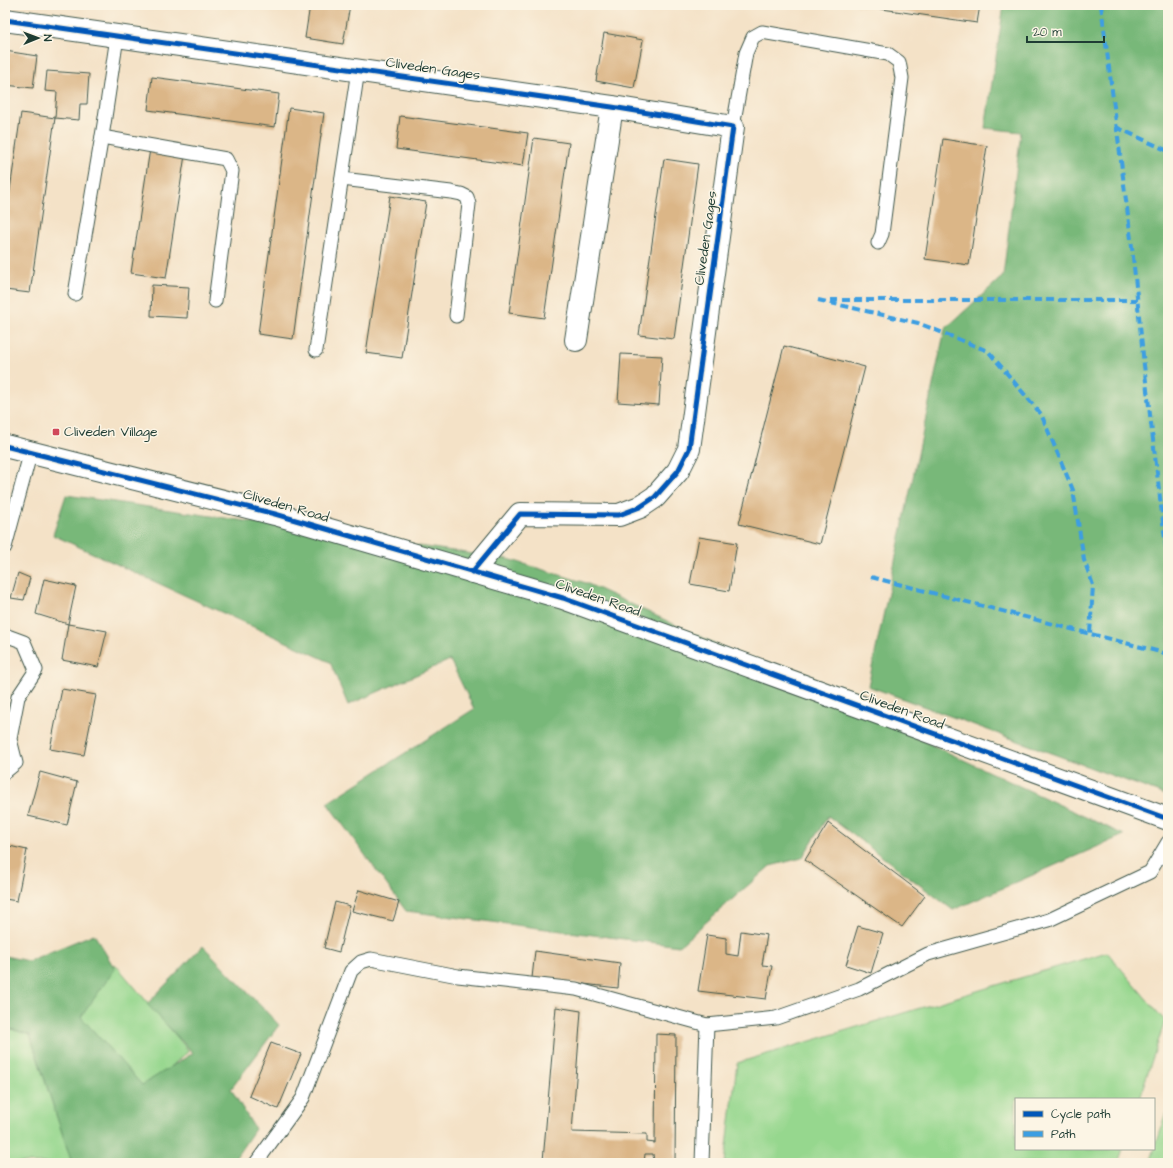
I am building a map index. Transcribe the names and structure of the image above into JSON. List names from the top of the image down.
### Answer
{
  "streets": {
    "street": ["Cliveden Gages", "Cliveden Road"]
  },
  "crossings": [
    ["Cliveden Gages", "Cliveden Road"]
  ],
  "places": {
    "transit": ["Cliveden Village"]
  },
  "legend": ["Cycle path", "Path"],
  "scale_bar": "20 m",
  "north": "right"
}
